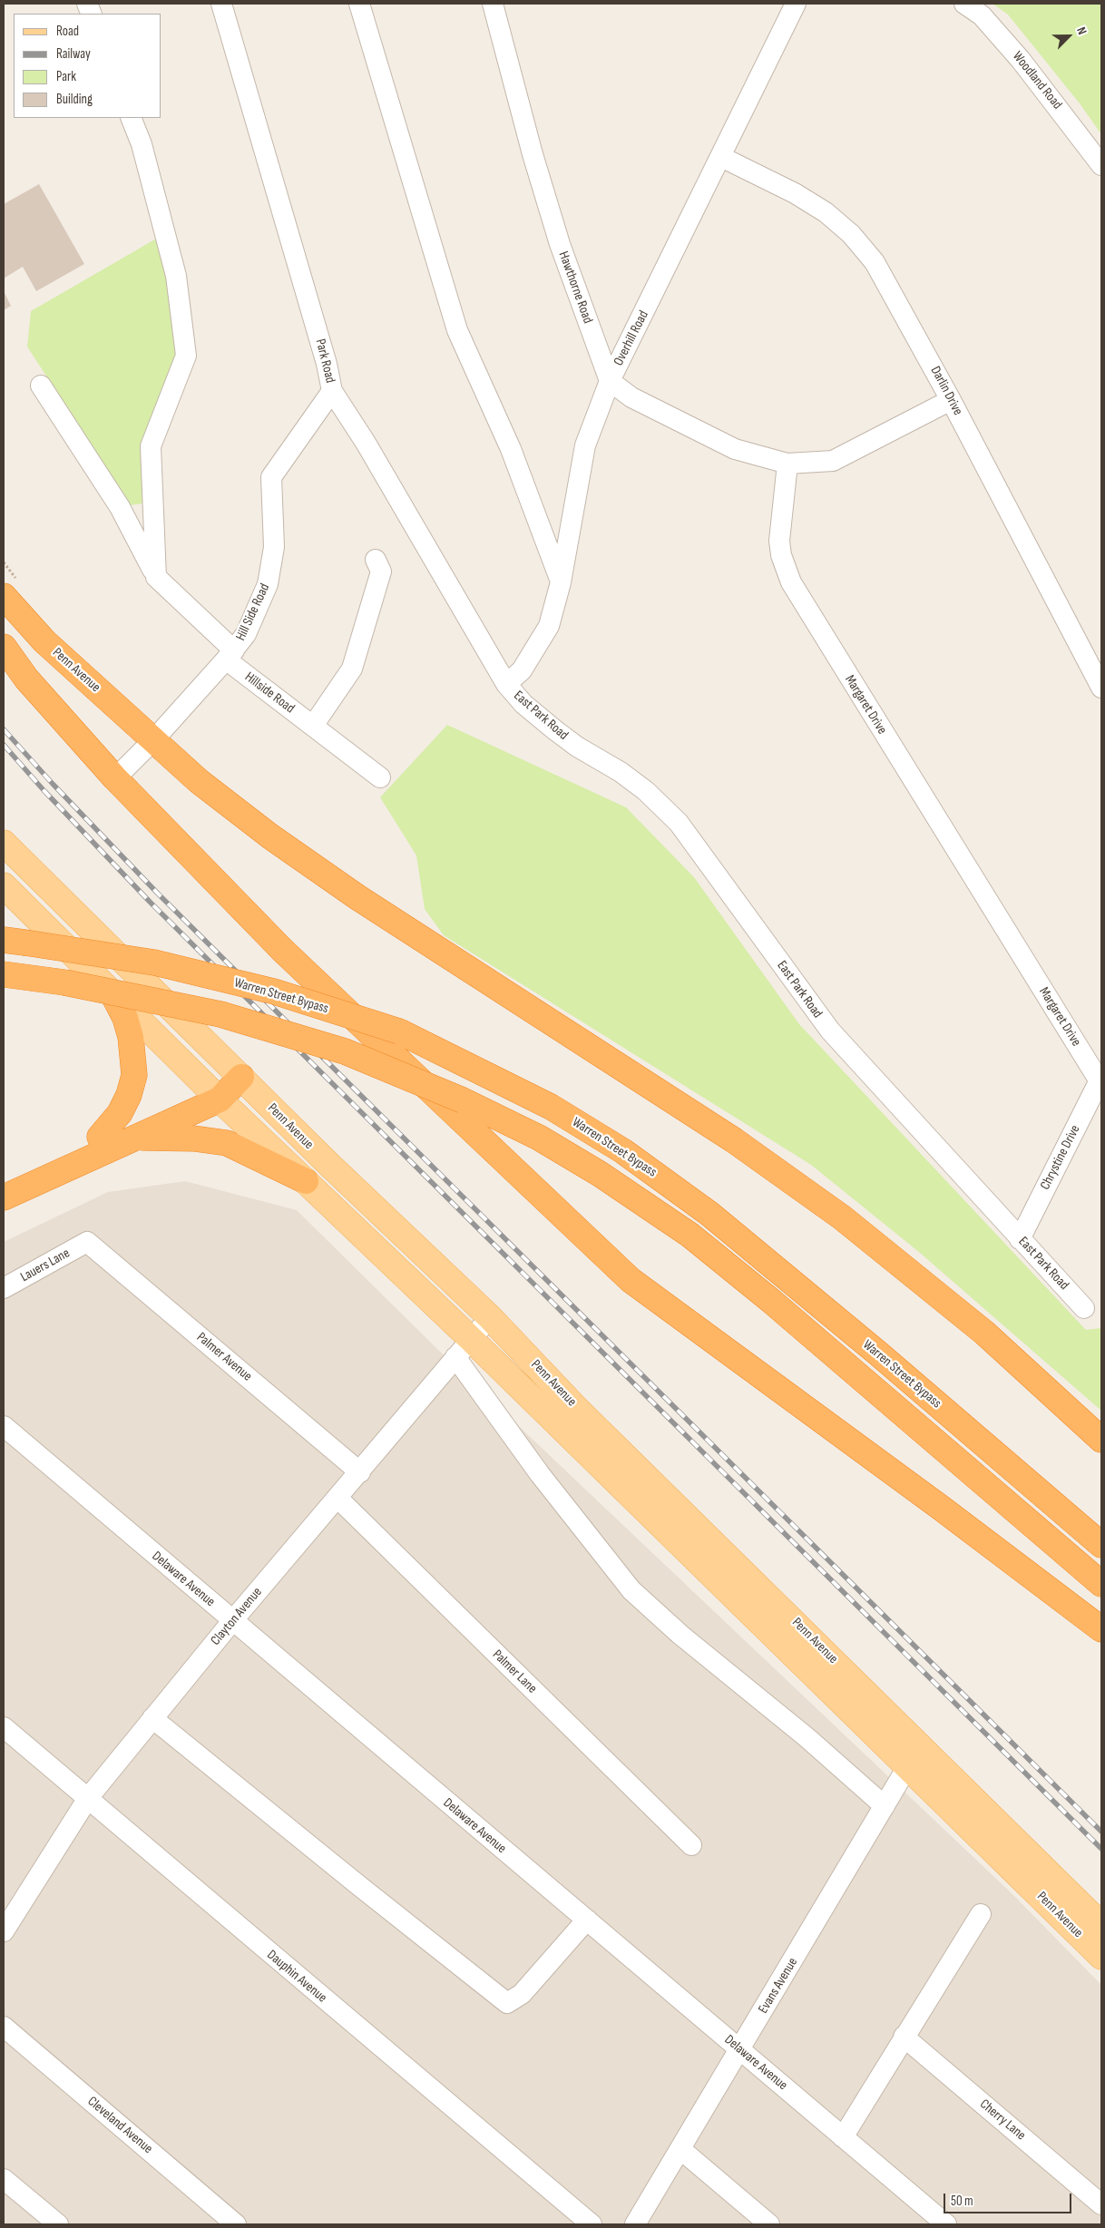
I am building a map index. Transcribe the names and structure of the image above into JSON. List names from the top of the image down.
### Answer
{
  "streets": {
    "highway": ["Penn Avenue", "Warren Street Bypass"],
    "street": [
      "Woodland Road",
      "Hawthorne Road",
      "Overhill Road",
      "Park Road",
      "Darlin Drive",
      "Hill Side Road",
      "Hillside Road",
      "Margaret Drive",
      "East Park Road",
      "Chrystine Drive",
      "Lauers Lane",
      "Palmer Avenue",
      "Delaware Avenue",
      "Clayton Avenue",
      "Palmer Lane",
      "Dauphin Avenue",
      "Evans Avenue",
      "Cherry Lane",
      "Cleveland Avenue"
    ]
  },
  "crossings": [
    ["Hawthorne Road", "Overhill Road"],
    ["Overhill Road", "Park Road"],
    ["Overhill Road", "Darlin Drive"],
    ["Overhill Road", "East Park Road"],
    ["Park Road", "Hill Side Road"],
    ["Park Road", "East Park Road"],
    ["Hill Side Road", "Penn Avenue"],
    ["Hill Side Road", "Hillside Road"],
    ["Penn Avenue", "Clayton Avenue"],
    ["Penn Avenue", "Evans Avenue"],
    ["Margaret Drive", "Chrystine Drive"],
    ["East Park Road", "Chrystine Drive"],
    ["Lauers Lane", "Palmer Avenue"],
    ["Palmer Avenue", "Clayton Avenue"],
    ["Delaware Avenue", "Clayton Avenue"],
    ["Delaware Avenue", "Evans Avenue"],
    ["Clayton Avenue", "Palmer Lane"],
    ["Clayton Avenue", "Dauphin Avenue"]
  ],
  "legend": [
    "Road",
    "Railway",
    "Park",
    "Building"
  ],
  "scale_bar": "50 m",
  "north": "top right"
}
